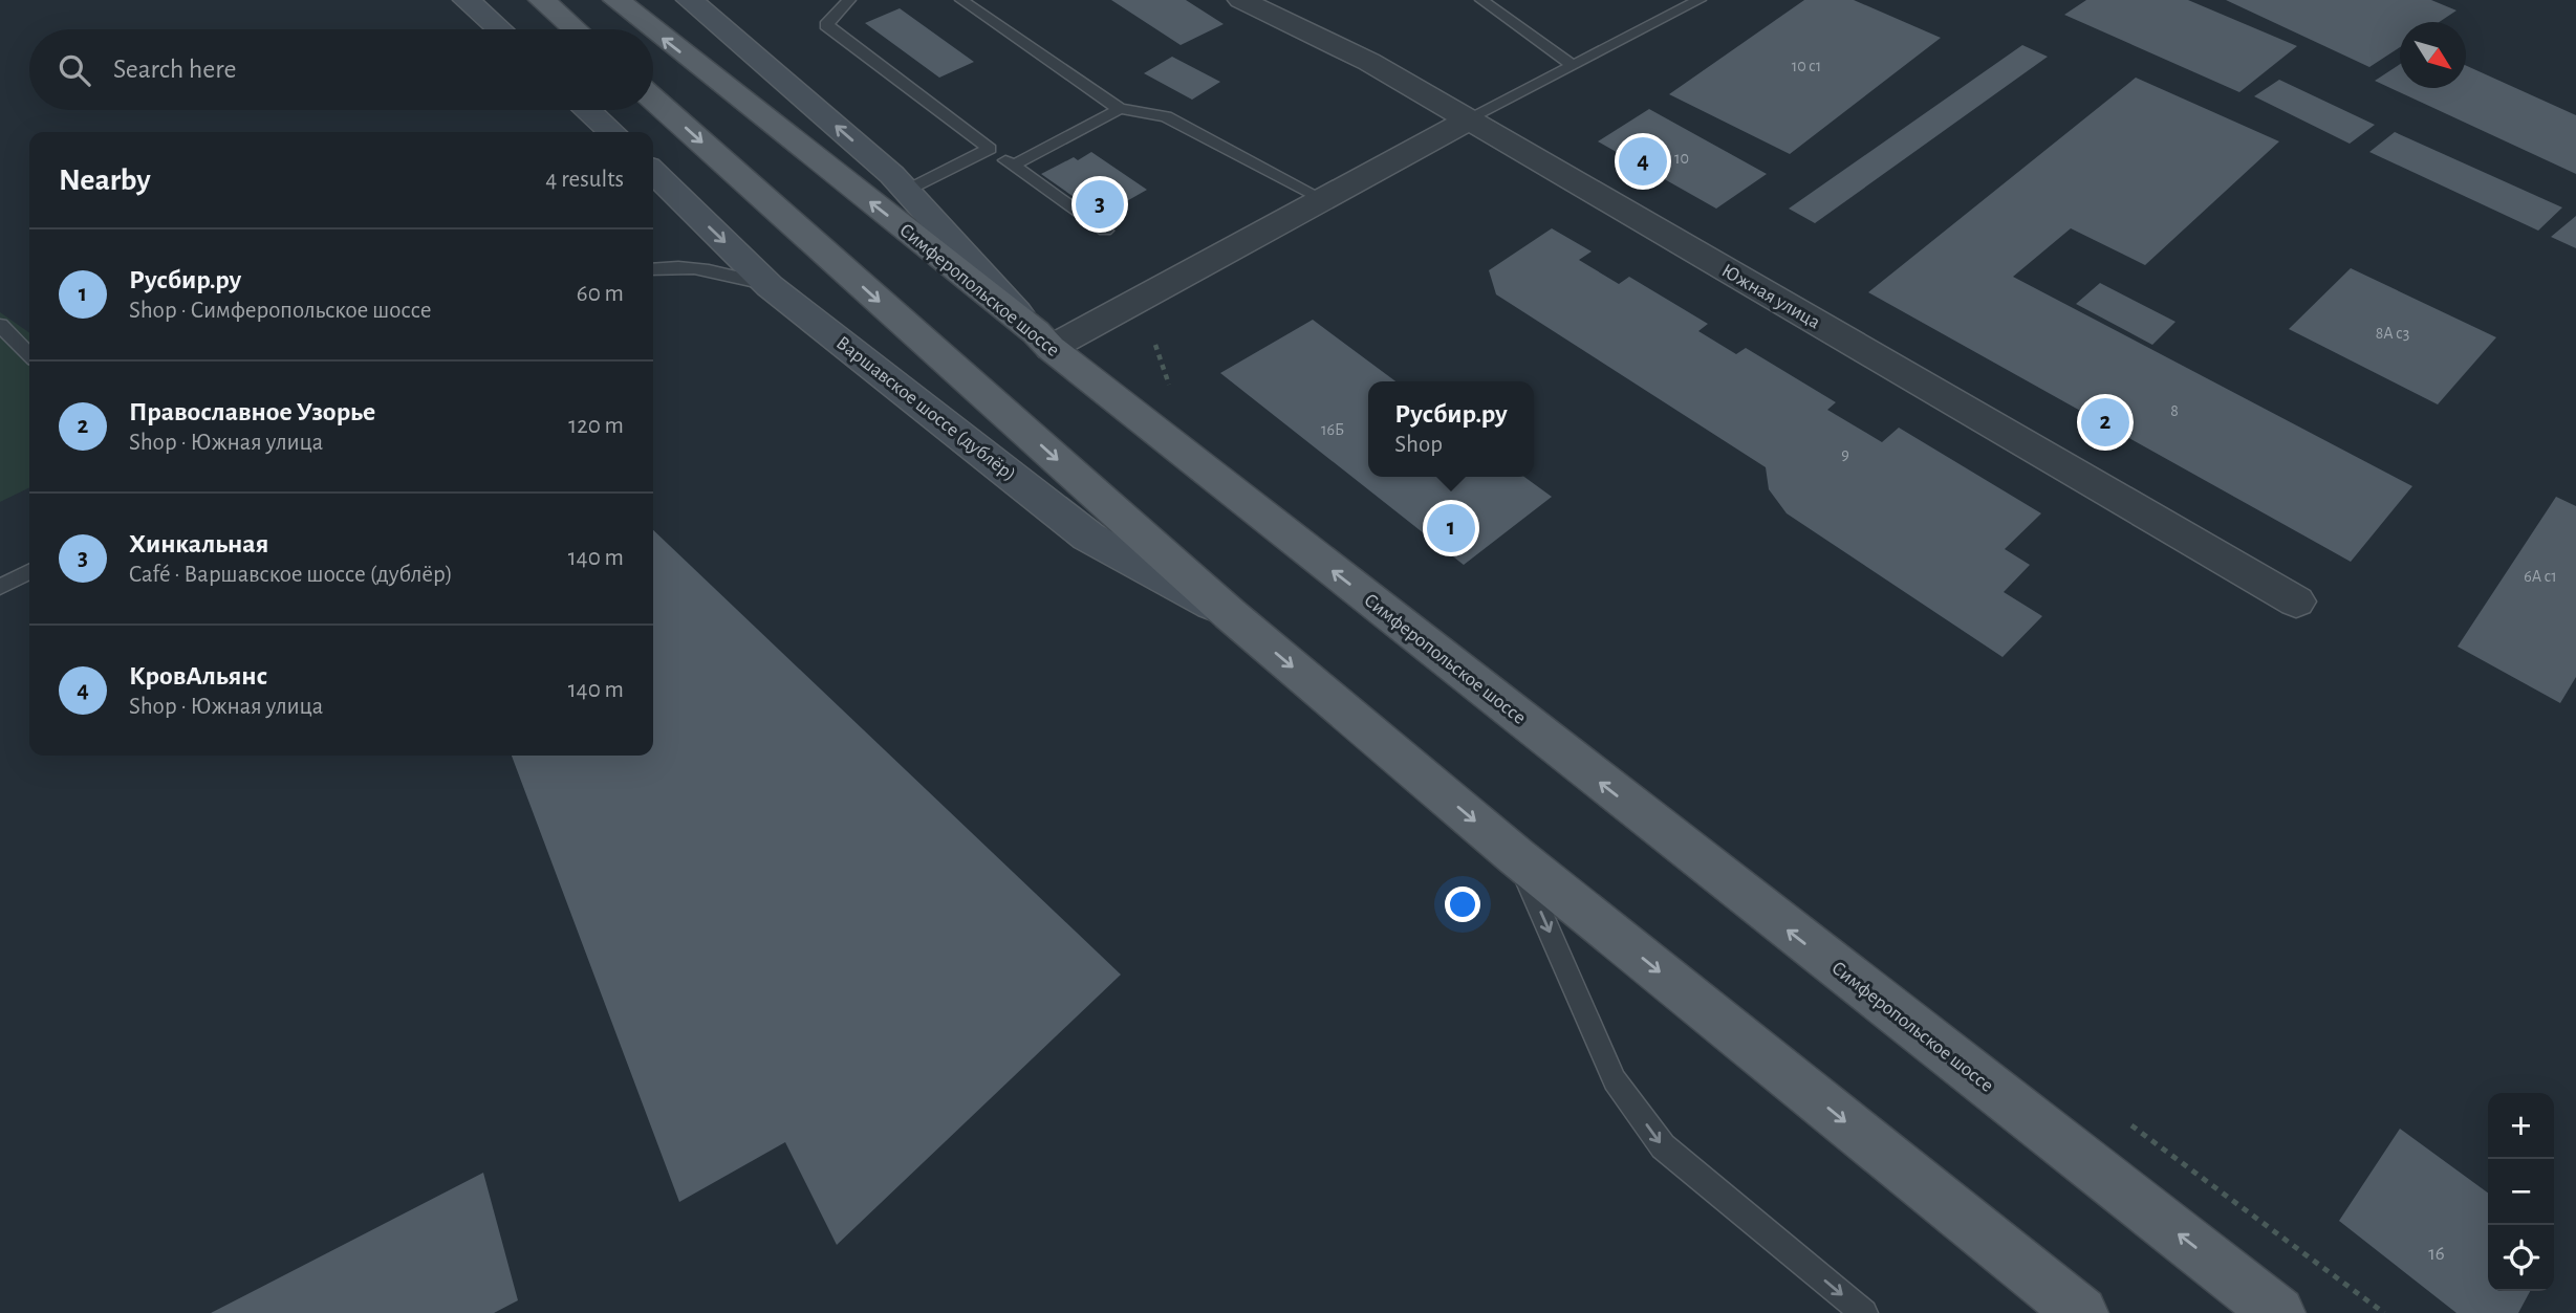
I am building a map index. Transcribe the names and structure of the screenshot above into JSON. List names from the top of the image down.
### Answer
{
  "streets": {
    "main road": ["Симферопольское шоссе", "Варшавское шоссе (дублёр)"],
    "street": ["Южная улица"]
  },
  "house_numbers": [
    "10 с1",
    "10",
    "8А с3",
    "8",
    "16Б",
    "9",
    "6А с1",
    "16"
  ],
  "north": "bottom right",
  "page": {
    "search": "Search here",
    "heading": ["Nearby", "4 results"],
    "pins": [
      "4",
      "3",
      "2",
      "1"
    ],
    "list": [
      {
        "mark": "1",
        "name": "Русбир.ру",
        "note": "Shop · Симферопольское шоссе",
        "value": "60 m"
      },
      {
        "mark": "2",
        "name": "Православное Узорье",
        "note": "Shop · Южная улица",
        "value": "120 m"
      },
      {
        "mark": "3",
        "name": "Хинкальная",
        "note": "Café · Варшавское шоссе (дублёр)",
        "value": "140 m"
      },
      {
        "mark": "4",
        "name": "КровАльянс",
        "note": "Shop · Южная улица",
        "value": "140 m"
      }
    ],
    "popup": ["Русбир.ру", "Shop"],
    "map_buttons": ["+", "−"]
  }
}
